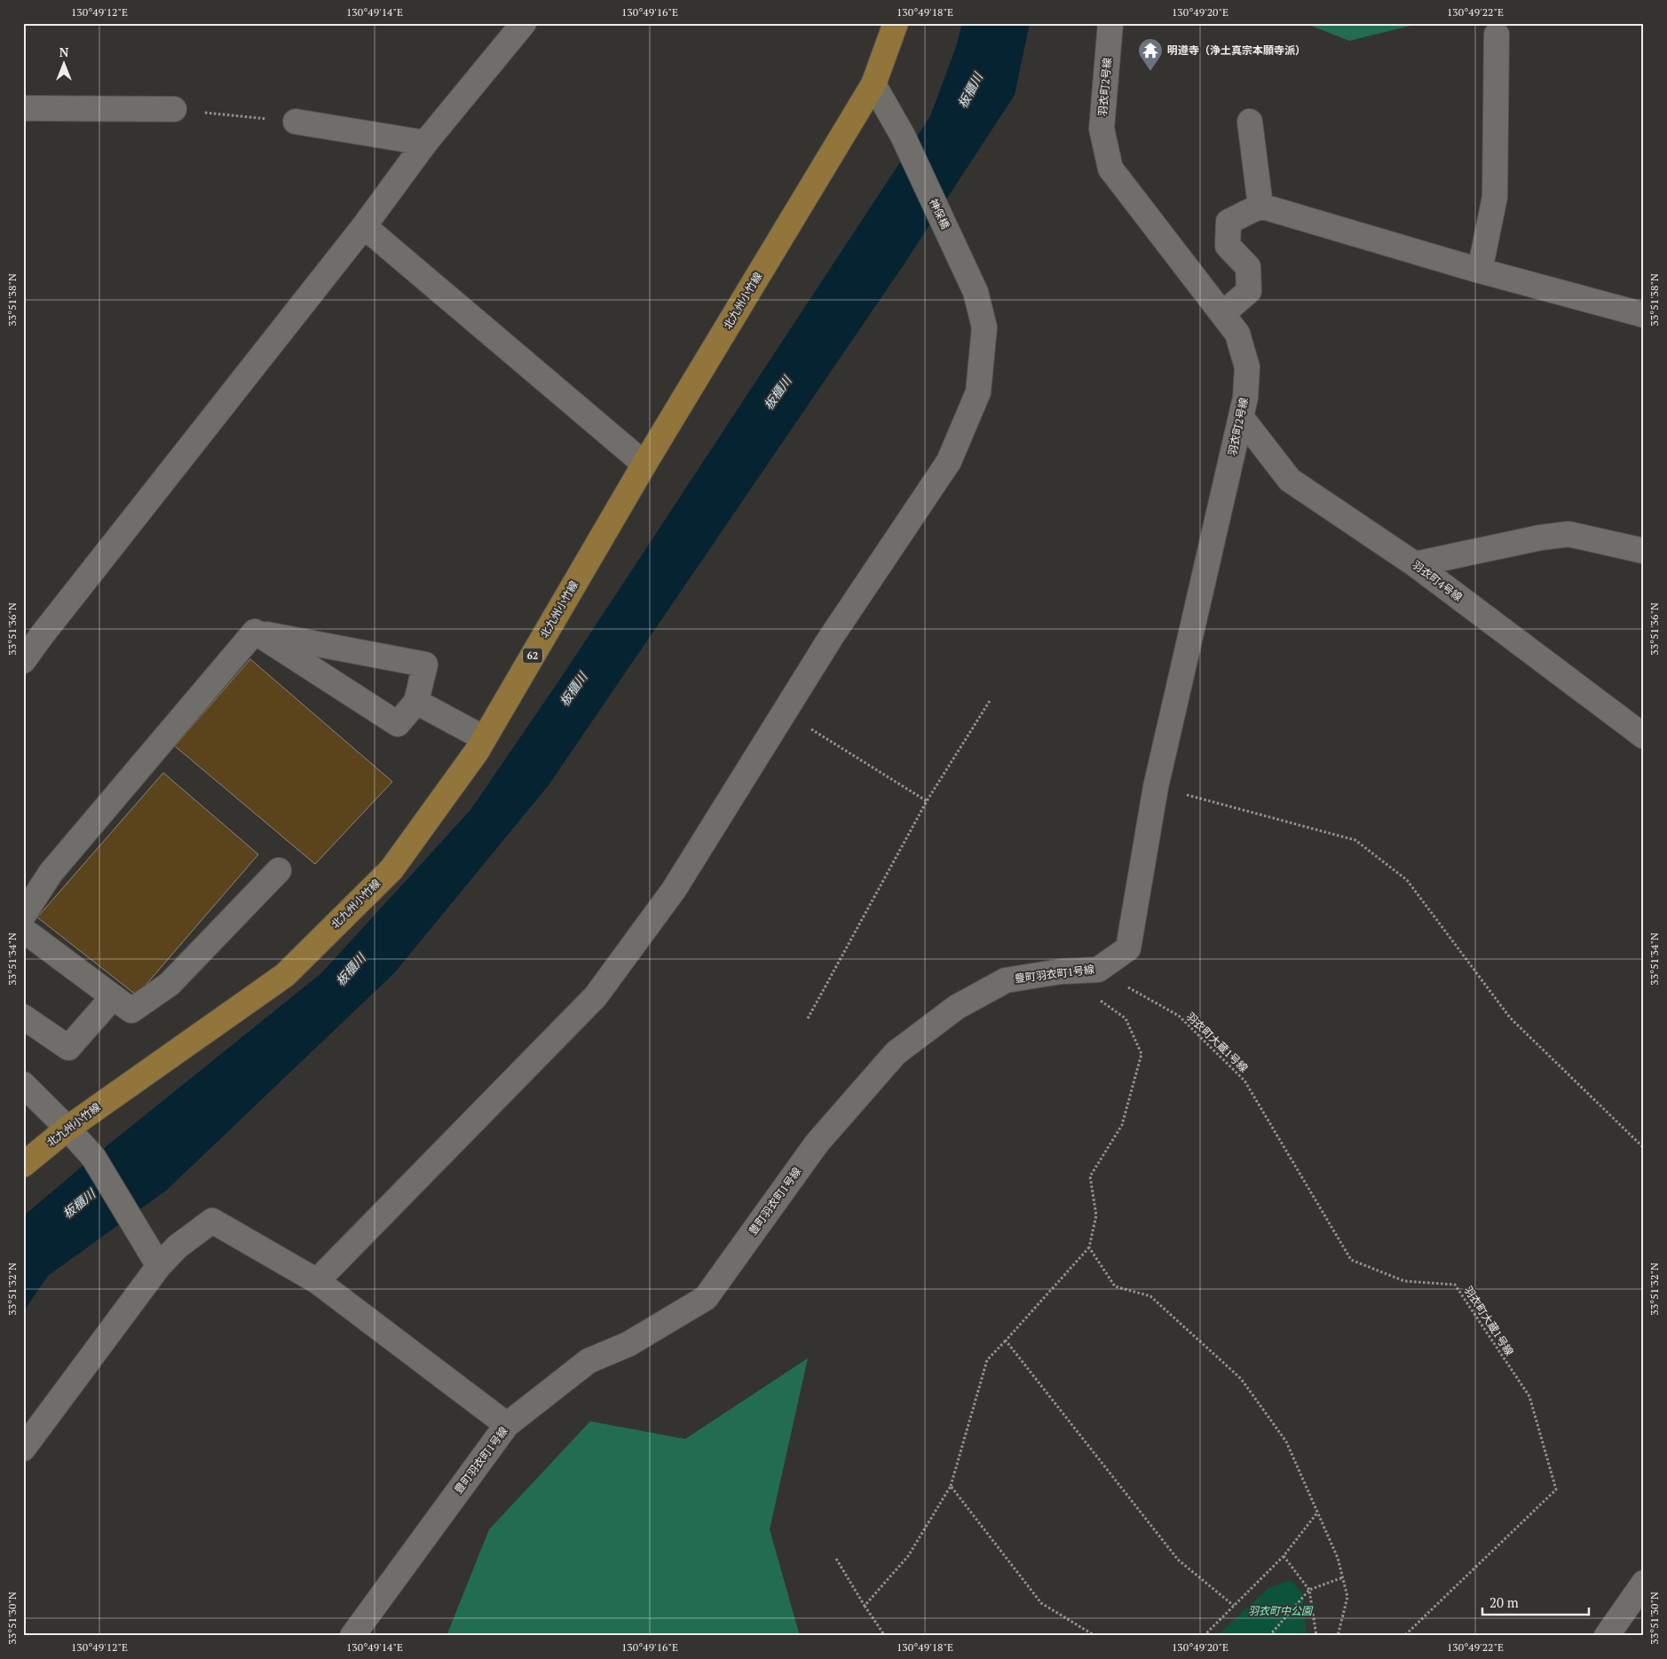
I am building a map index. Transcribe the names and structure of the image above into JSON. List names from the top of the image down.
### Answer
{
  "streets": {
    "main road": ["北九州小竹線", "62"],
    "street": [
      "羽衣町2号線",
      "神保橋",
      "羽衣町4号線",
      "豊町羽衣町1号線"
    ],
    "path": ["羽衣町大蔵1号線"]
  },
  "crossings": [
    ["羽衣町2号線", "羽衣町4号線"],
    ["羽衣町2号線", "豊町羽衣町1号線"],
    ["神保橋", "北九州小竹線"],
    ["豊町羽衣町1号線", "羽衣町大蔵1号線"]
  ],
  "water": ["板櫃川"],
  "parks": ["羽衣町中公園"],
  "places": {
    "temple": ["明遵寺（浄土真宗本願寺派）"]
  },
  "scale_bar": "20 m",
  "north": "top",
  "coordinates": [
    "130°49'12\"E",
    "130°49'14\"E",
    "130°49'16\"E",
    "130°49'18\"E",
    "130°49'20\"E",
    "130°49'22\"E",
    "33°51'38\"N",
    "33°51'36\"N",
    "33°51'34\"N",
    "33°51'32\"N",
    "33°51'30\"N"
  ]
}
